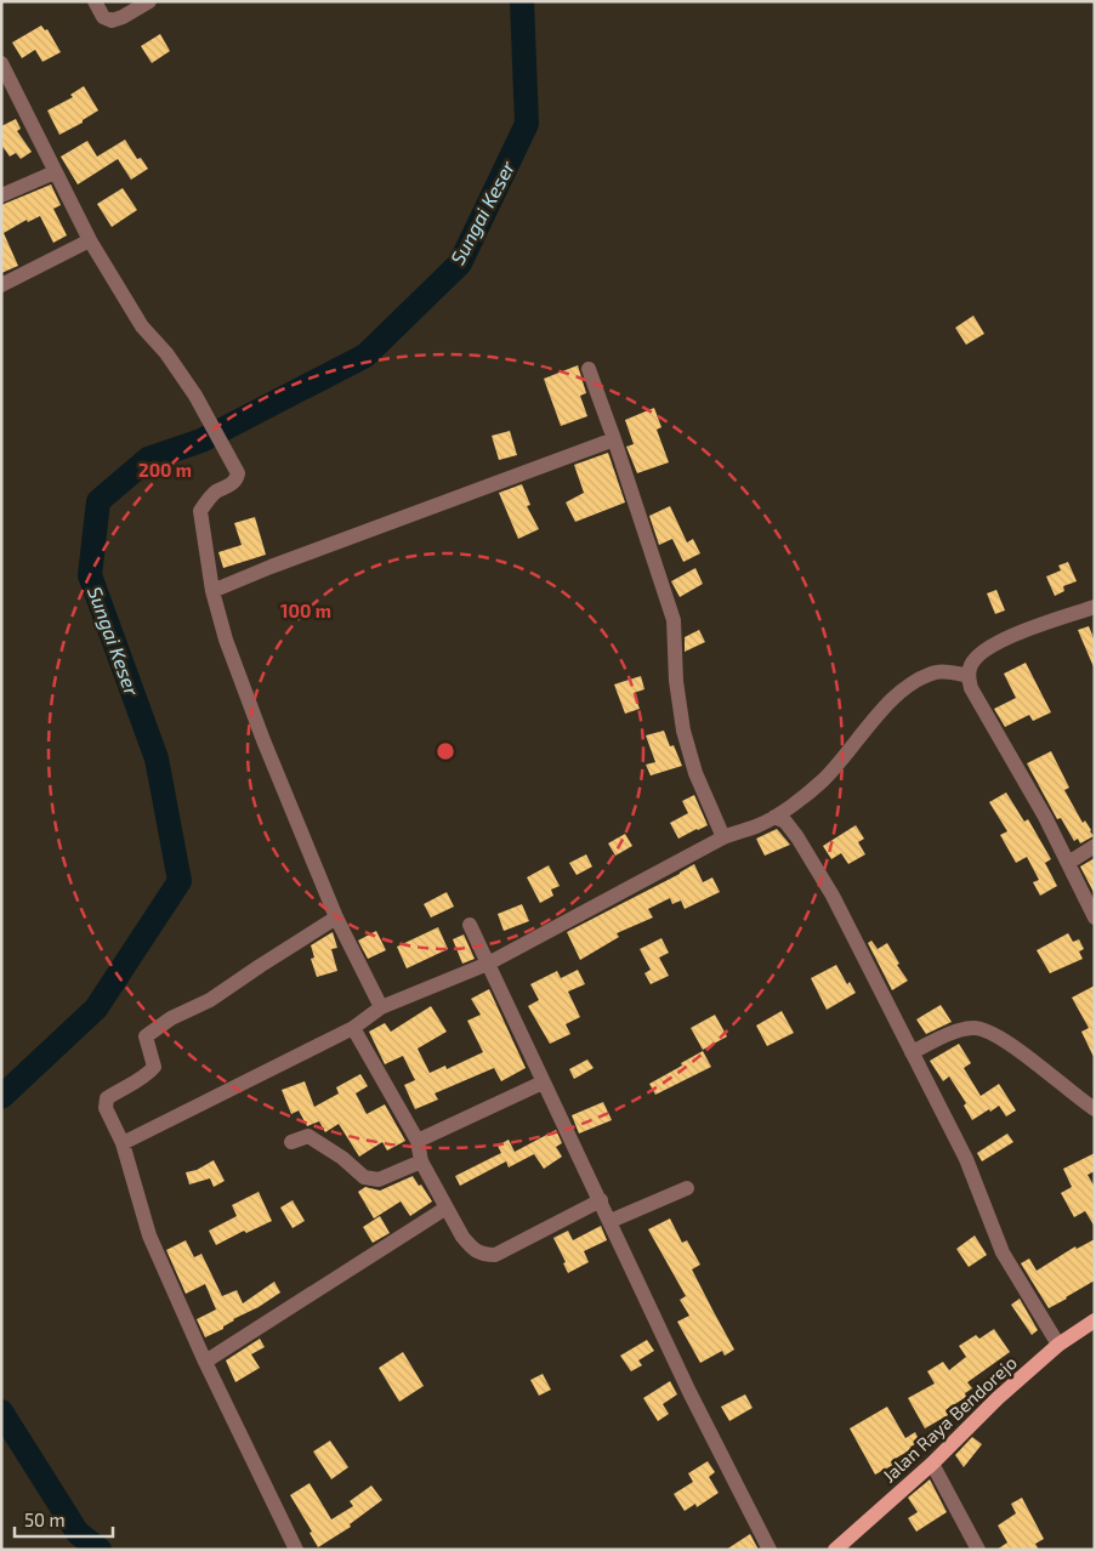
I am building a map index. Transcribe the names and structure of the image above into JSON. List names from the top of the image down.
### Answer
{
  "streets": {
    "main road": ["Jalan Raya Bendorejo"]
  },
  "water": ["Sungai Keser"],
  "scale_bar": "50 m",
  "rings": ["200 m", "100 m"]
}
